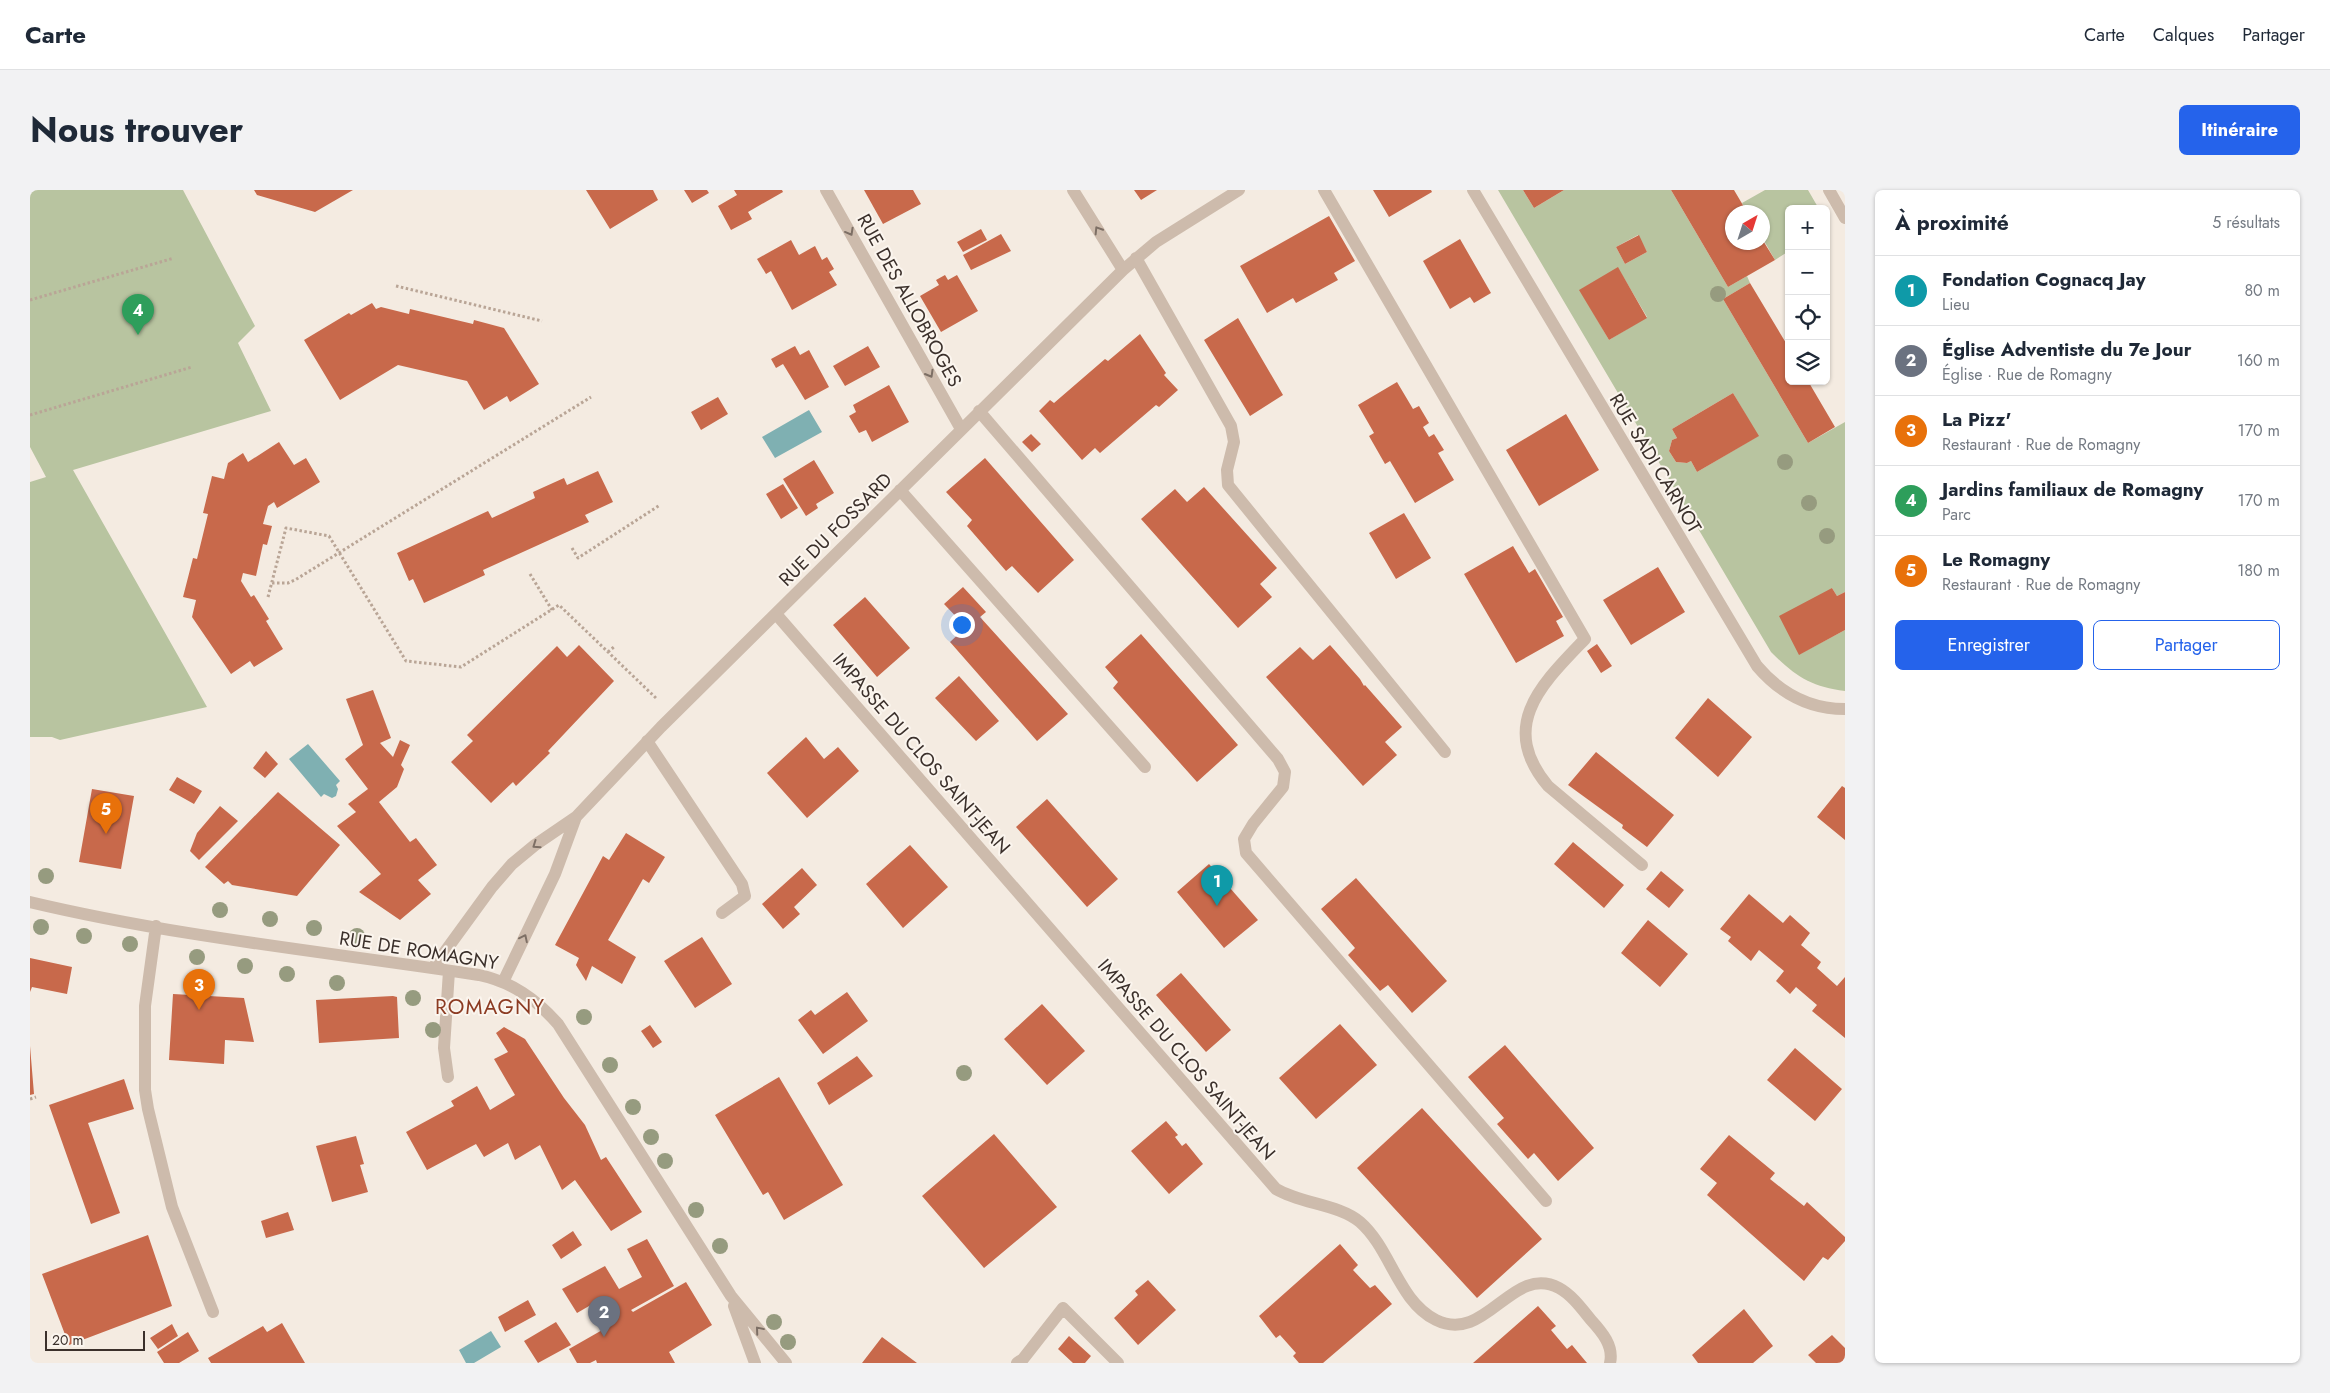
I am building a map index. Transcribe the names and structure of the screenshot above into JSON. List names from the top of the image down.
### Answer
{
  "streets": {
    "street": [
      "RUE DES ALLOBROGES",
      "RUE SADI CARNOT",
      "RUE DU FOSSARD",
      "IMPASSE DU CLOS SAINT-JEAN",
      "RUE DE ROMAGNY"
    ]
  },
  "crossings": [
    ["RUE DES ALLOBROGES", "RUE DU FOSSARD"],
    ["RUE DU FOSSARD", "IMPASSE DU CLOS SAINT-JEAN"],
    ["RUE DU FOSSARD", "RUE DE ROMAGNY"]
  ],
  "one_way": ["RUE DES ALLOBROGES"],
  "districts": ["ROMAGNY"],
  "scale_bar": "20 m",
  "north": "top right",
  "page": {
    "header": "Carte",
    "nav": ["Carte", "Calques", "Partager"],
    "title": "Nous trouver",
    "buttons": [
      "Itinéraire",
      ["Enregistrer", "Partager"]
    ],
    "heading": ["À proximité", "5 résultats"],
    "map_buttons": ["+", "−"],
    "list": [
      {
        "mark": "1",
        "name": "Fondation Cognacq Jay",
        "note": "Lieu",
        "value": "80 m"
      },
      {
        "mark": "2",
        "name": "Église Adventiste du 7e Jour",
        "note": "Église · Rue de Romagny",
        "value": "160 m"
      },
      {
        "mark": "3",
        "name": "La Pizz'",
        "note": "Restaurant · Rue de Romagny",
        "value": "170 m"
      },
      {
        "mark": "4",
        "name": "Jardins familiaux de Romagny",
        "note": "Parc",
        "value": "170 m"
      },
      {
        "mark": "5",
        "name": "Le Romagny",
        "note": "Restaurant · Rue de Romagny",
        "value": "180 m"
      }
    ],
    "pins": [
      "4",
      "5",
      "1",
      "3",
      "2"
    ],
    "scale": "20 m"
  }
}
